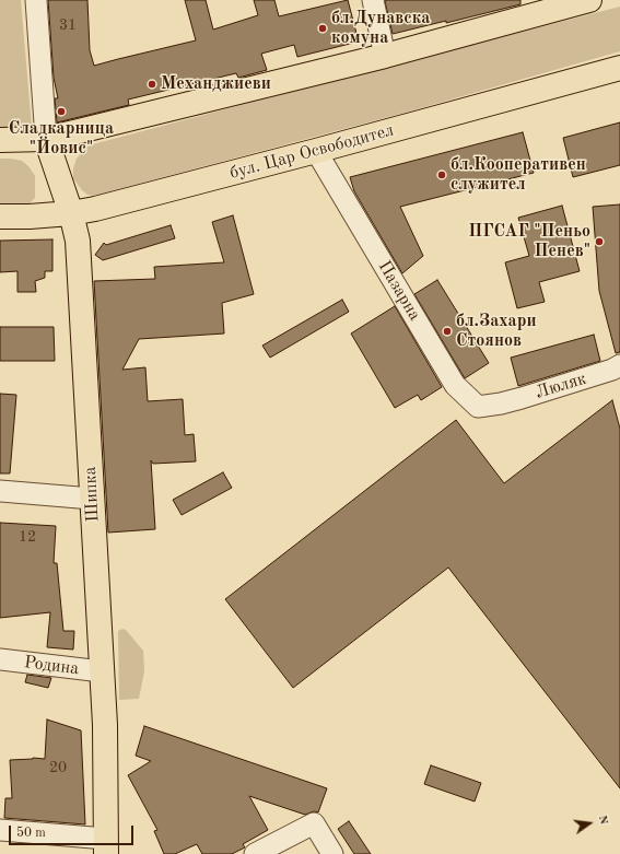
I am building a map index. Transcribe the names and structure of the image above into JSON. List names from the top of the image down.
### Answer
{
  "streets": {
    "main road": ["бул. Цар Освободител", "Шипка"],
    "street": ["Пазарна", "Люляк", "Родина"]
  },
  "crossings": [
    ["бул. Цар Освободител", "Пазарна"],
    ["бул. Цар Освободител", "Шипка"],
    ["Пазарна", "Люляк"],
    ["Шипка", "Родина"]
  ],
  "places": [
    "бл.Дунавска комуна",
    "Механджиеви",
    "Сладкарница \"Йовис\"",
    "бл.Кооперативен служител",
    "ПГСАГ \"Пеньо Пенев\"",
    "бл.Захари Стоянов"
  ],
  "house_numbers": ["31", "12", "20"],
  "scale_bar": "50 m",
  "north": "right"
}
